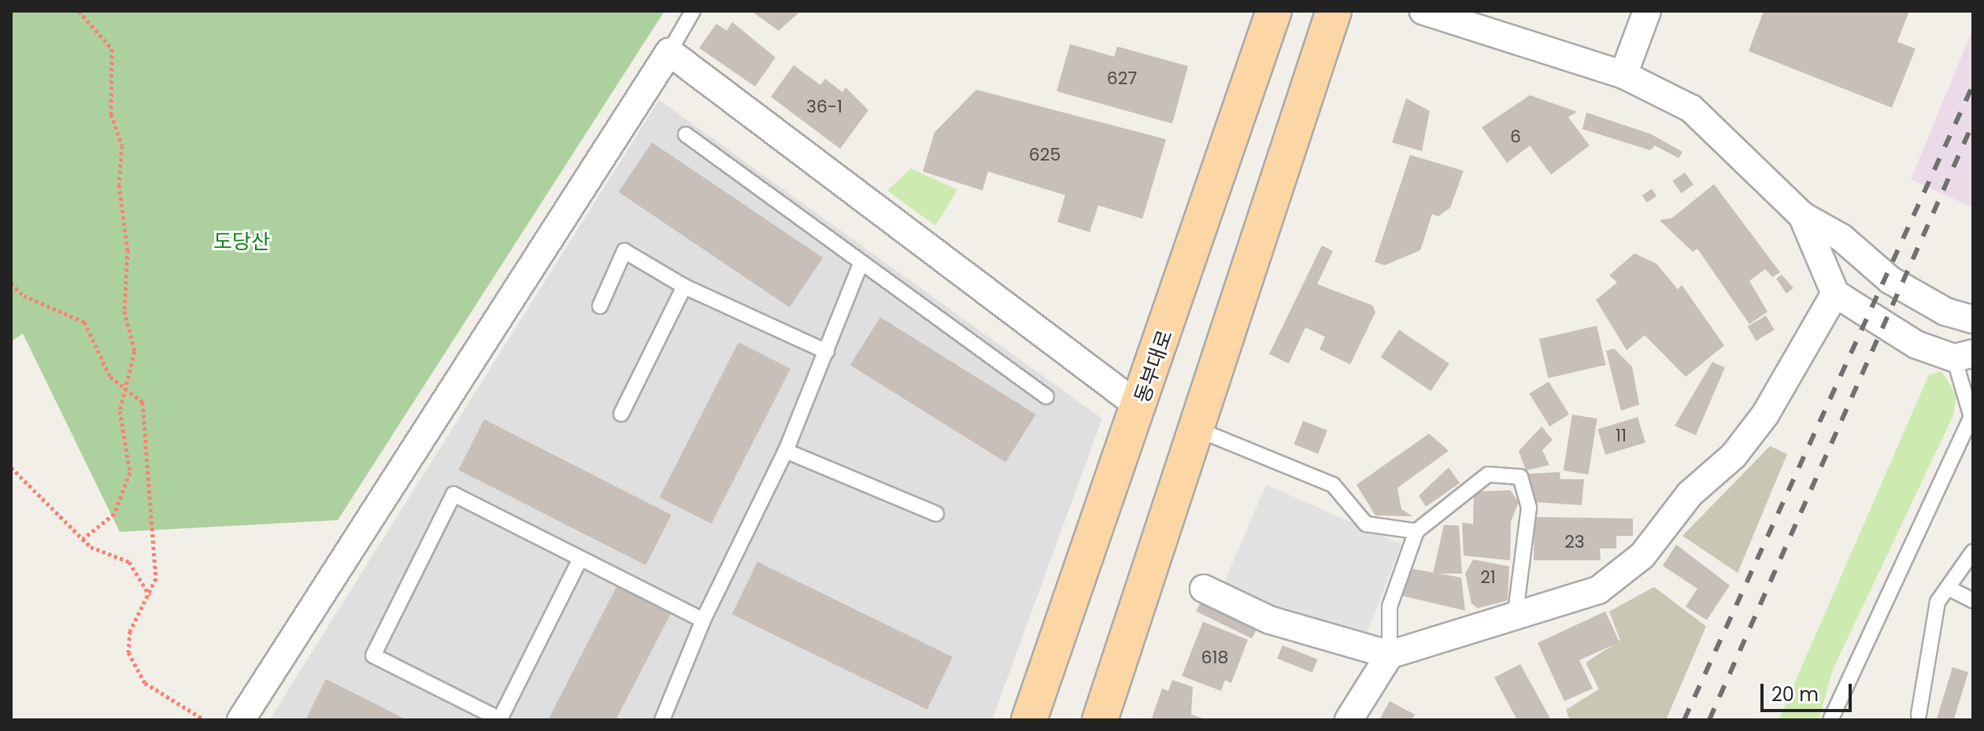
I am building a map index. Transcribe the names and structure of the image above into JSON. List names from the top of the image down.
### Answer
{
  "streets": {
    "main road": ["동부대로"]
  },
  "parks": ["도당산"],
  "house_numbers": [
    "627",
    "36-1",
    "6",
    "625",
    "11",
    "23",
    "21",
    "618"
  ],
  "scale_bar": "20 m"
}
